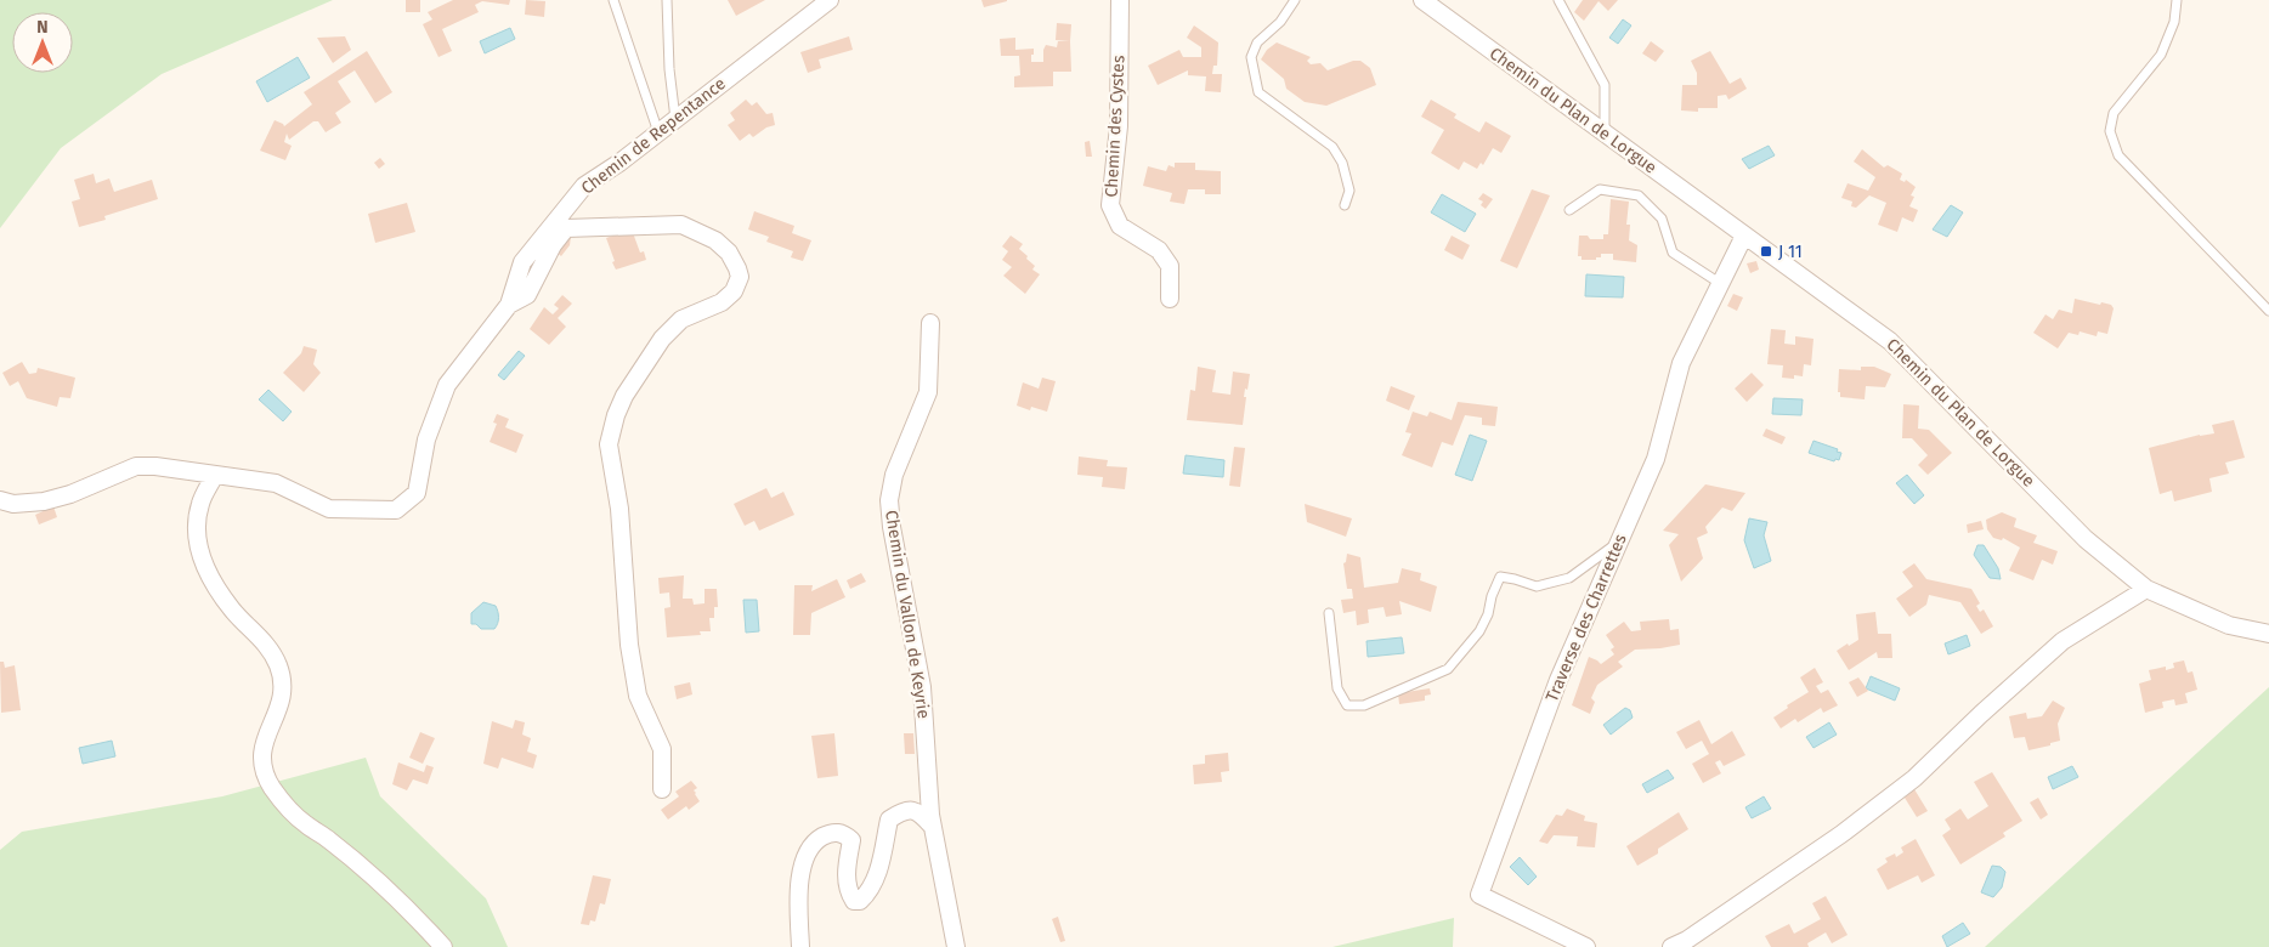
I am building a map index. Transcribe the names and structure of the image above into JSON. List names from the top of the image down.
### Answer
{
  "streets": {
    "street": [
      "Chemin du Plan de Lorgue",
      "Chemin des Cystes",
      "Chemin de Repentance",
      "Chemin du Vallon de Keyrie",
      "Traverse des Charrettes"
    ]
  },
  "crossings": [
    ["Chemin du Plan de Lorgue", "Traverse des Charrettes"]
  ],
  "places": {
    "transit": ["J 11"]
  },
  "north": "top"
}
